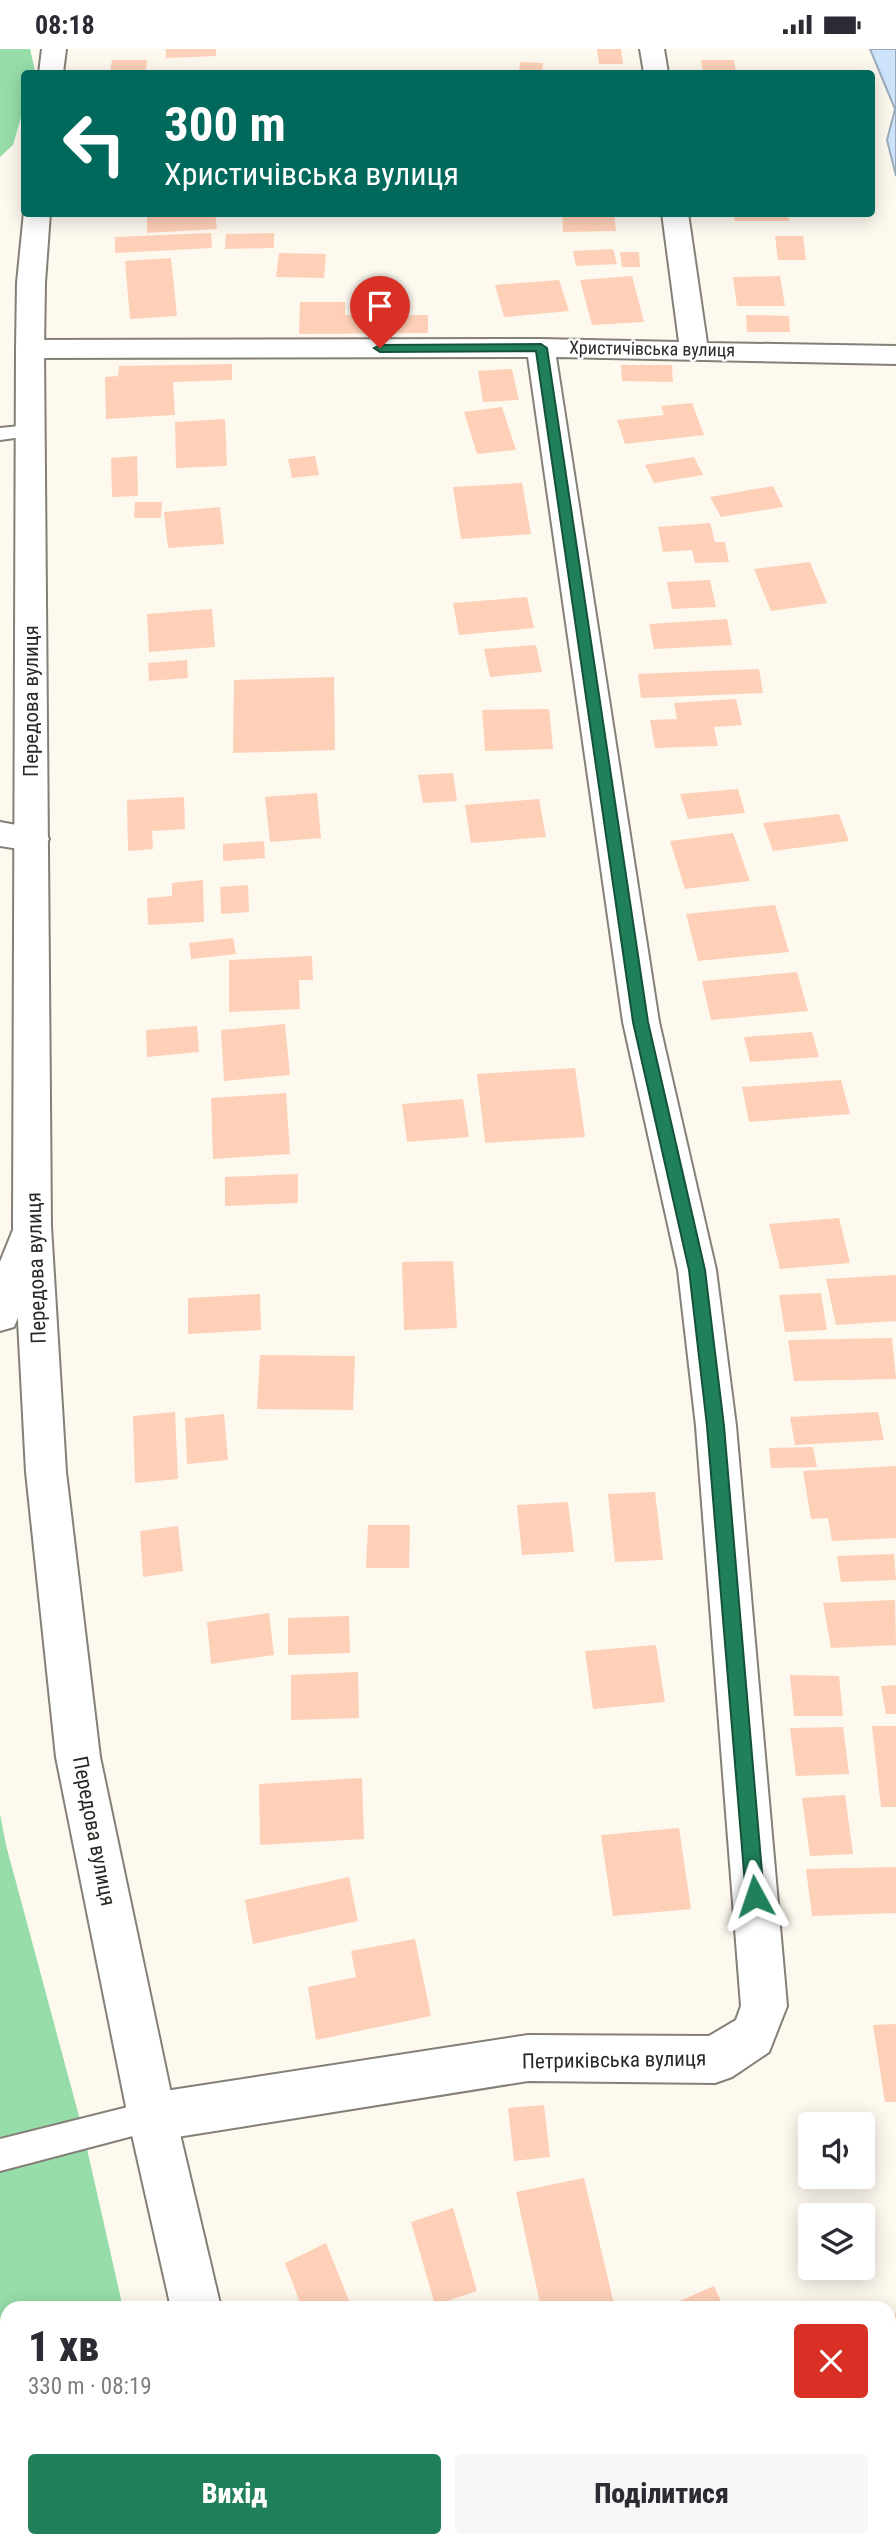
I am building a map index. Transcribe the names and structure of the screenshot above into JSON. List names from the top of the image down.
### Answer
{
  "streets": {
    "street": ["Христичівська вулиця", "Передова вулиця", "Петриківська вулиця"]
  },
  "crossings": [
    ["Христичівська вулиця", "Передова вулиця"],
    ["Христичівська вулиця", "Петриківська вулиця"],
    ["Передова вулиця", "Петриківська вулиця"]
  ],
  "page": {
    "status": "08:18",
    "turn": ["300 m", "Христичівська вулиця"],
    "heading": ["1 хв", "330 m · 08:19"],
    "buttons": ["Вихід", "Поділитися"]
  }
}
